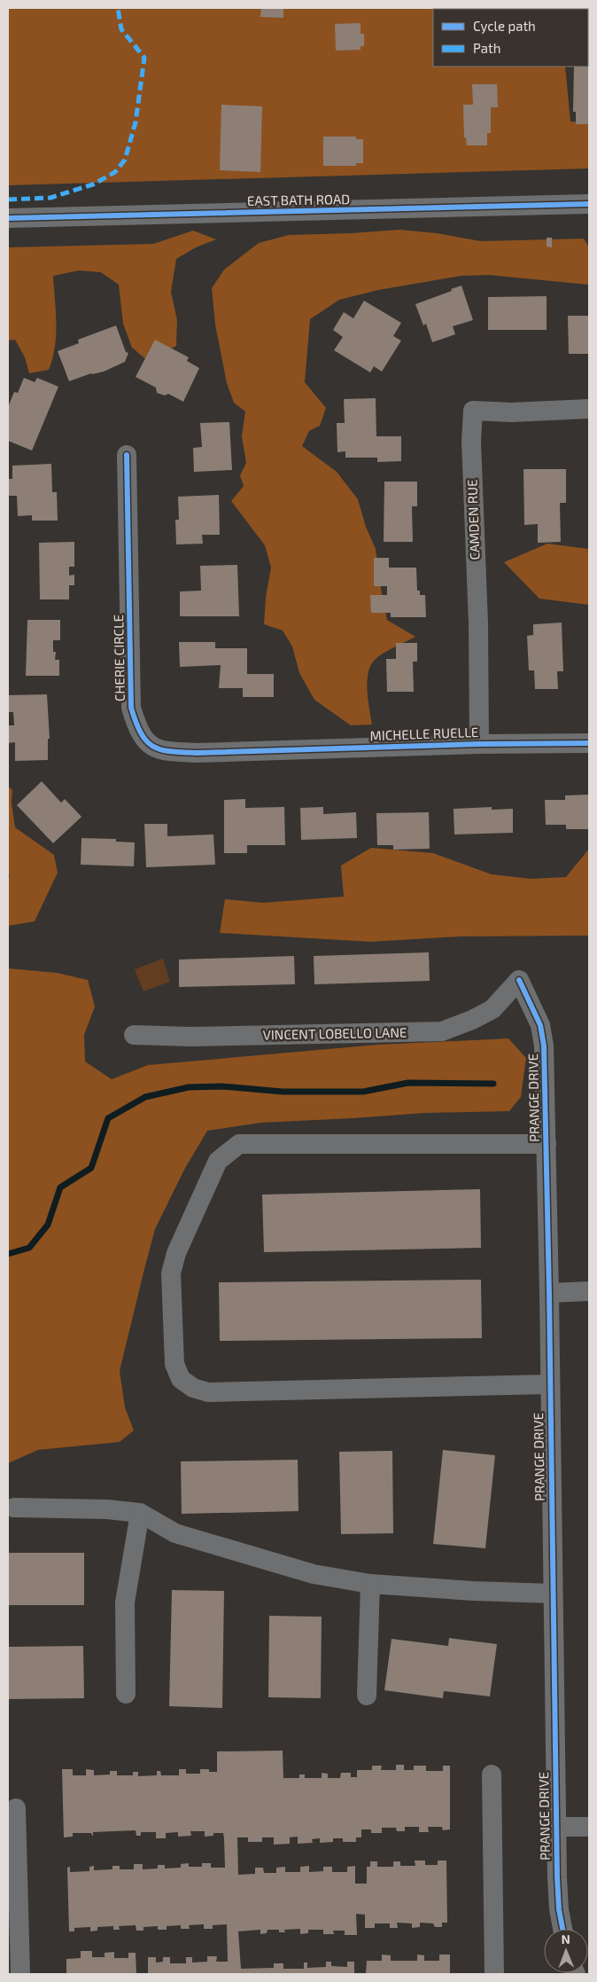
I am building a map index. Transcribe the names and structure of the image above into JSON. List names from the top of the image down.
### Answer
{
  "streets": {
    "street": [
      "EAST BATH ROAD",
      "CAMDEN RUE",
      "CHERIE CIRCLE",
      "MICHELLE RUELLE",
      "VINCENT LOBELLO LANE",
      "PRANGE DRIVE"
    ]
  },
  "crossings": [
    ["CAMDEN RUE", "MICHELLE RUELLE"],
    ["CHERIE CIRCLE", "MICHELLE RUELLE"],
    ["VINCENT LOBELLO LANE", "PRANGE DRIVE"]
  ],
  "legend": ["Cycle path", "Path"],
  "north": "top"
}
